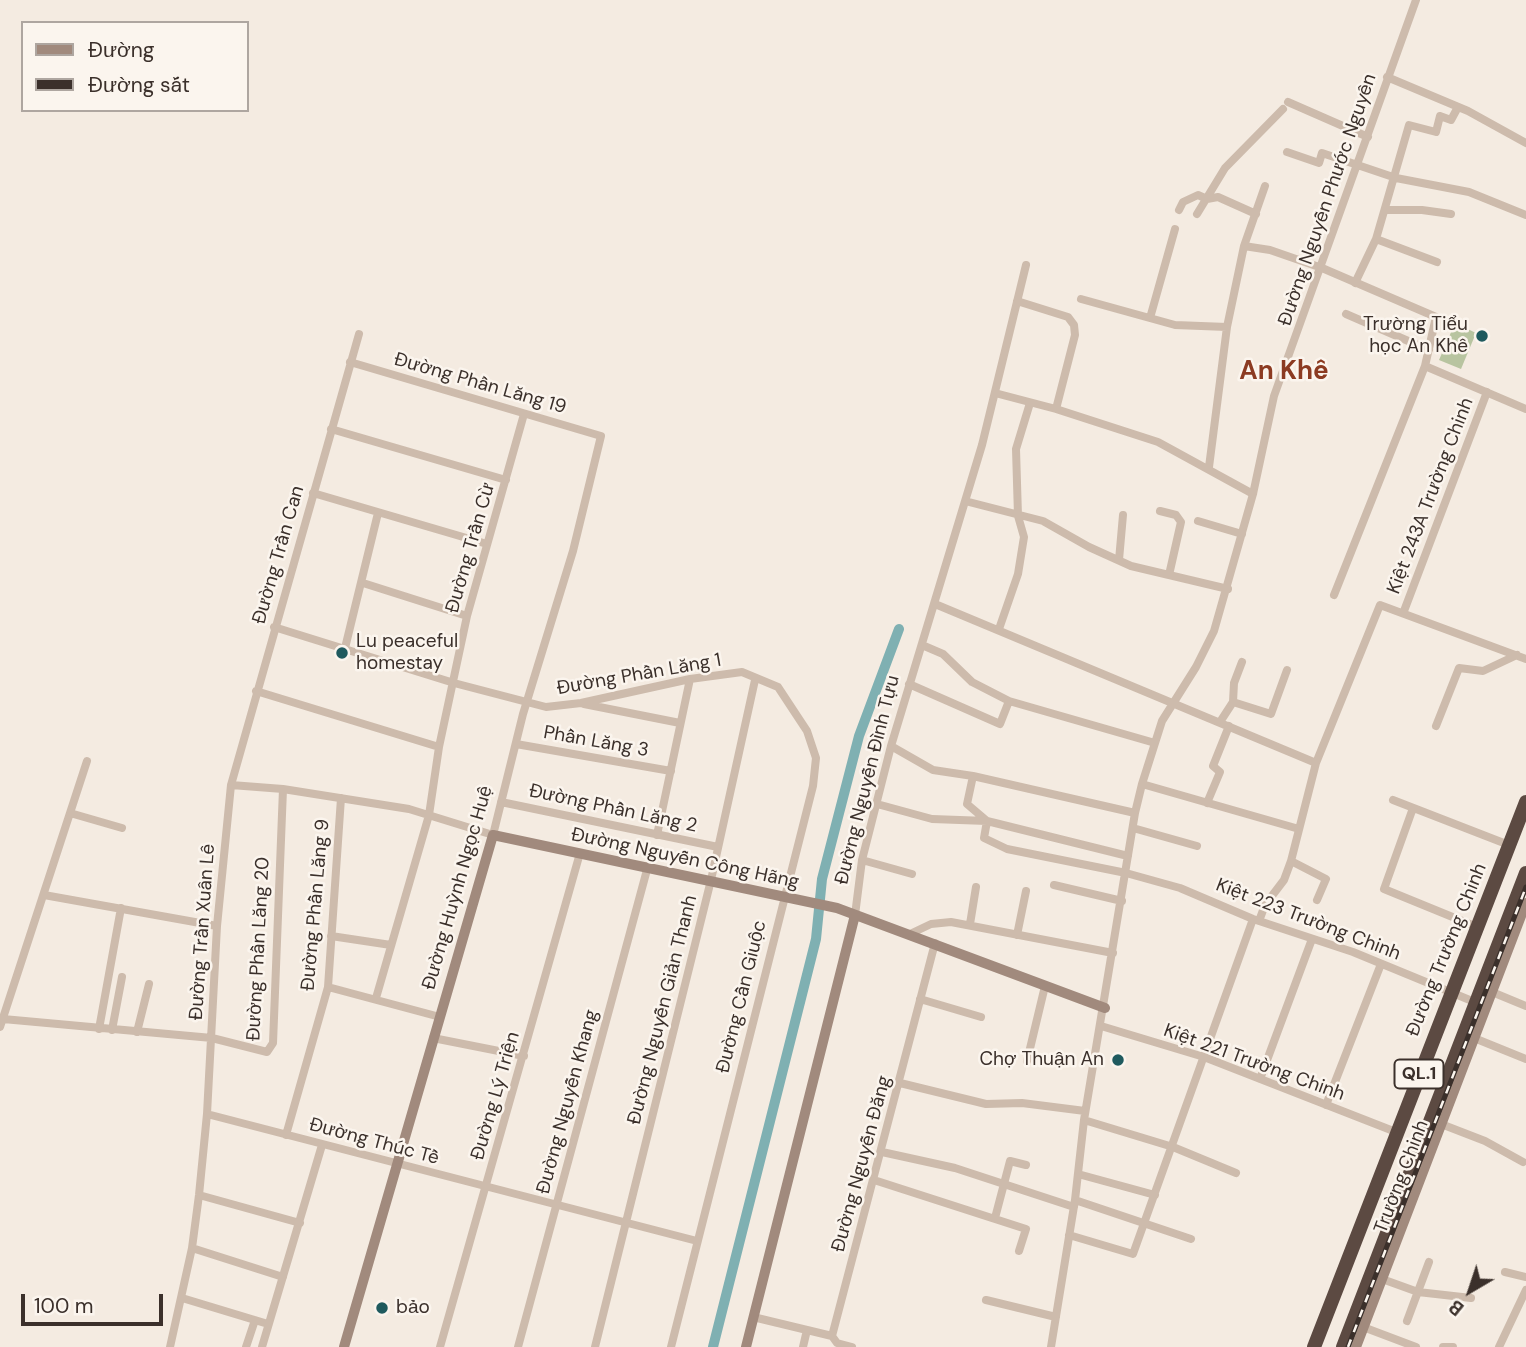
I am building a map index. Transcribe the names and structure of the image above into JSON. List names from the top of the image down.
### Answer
{
  "streets": {
    "highway": ["Đường Trường Chinh", "QL.1"],
    "street": [
      "Đường Nguyễn Phước Nguyên",
      "Đường Phần Lăng 19",
      "Kiệt 243A Trường Chinh",
      "Đường Trần Cừ",
      "Đường Trần Can",
      "Đường Phần Lăng 1",
      "Phần Lăng 3",
      "Đường Nguyễn Đình Tựu",
      "Đường Phần Lăng 2",
      "Đường Nguyễn Công Hãng",
      "Đường Huỳnh Ngọc Huệ",
      "Đường Phần Lăng 9",
      "Kiệt 223 Trường Chinh",
      "Đường Trần Xuân Lê",
      "Đường Phần Lăng 20",
      "Đường Cần Giuộc",
      "Đường Nguyễn Giản Thanh",
      "Kiệt 221 Trường Chinh",
      "Đường Lý Triện",
      "Đường Nguyễn Khang",
      "Đường Thúc Tề",
      "Đường Nguyễn Đăng",
      "Trường Chinh"
    ]
  },
  "crossings": [
    ["Đường Nguyễn Phước Nguyên", "Đường Nguyễn Công Hãng"],
    ["Đường Nguyễn Phước Nguyên", "Kiệt 223 Trường Chinh"],
    ["Đường Nguyễn Phước Nguyên", "Kiệt 221 Trường Chinh"],
    ["Đường Phần Lăng 19", "Đường Trần Cừ"],
    ["Đường Phần Lăng 19", "Đường Trần Can"],
    ["Đường Phần Lăng 19", "Đường Huỳnh Ngọc Huệ"],
    ["Đường Trần Cừ", "Đường Phần Lăng 1"],
    ["Đường Trần Can", "Đường Phần Lăng 1"],
    ["Đường Trần Can", "Đường Trần Xuân Lê"],
    ["Đường Phần Lăng 1", "Đường Huỳnh Ngọc Huệ"],
    ["Đường Phần Lăng 1", "Đường Cần Giuộc"],
    ["Đường Phần Lăng 1", "Đường Nguyễn Giản Thanh"],
    ["Phần Lăng 3", "Đường Huỳnh Ngọc Huệ"],
    ["Đường Nguyễn Đình Tựu", "Đường Nguyễn Công Hãng"],
    ["Đường Phần Lăng 2", "Đường Huỳnh Ngọc Huệ"],
    ["Đường Phần Lăng 2", "Đường Nguyễn Giản Thanh"],
    ["Đường Nguyễn Công Hãng", "Đường Huỳnh Ngọc Huệ"],
    ["Đường Nguyễn Công Hãng", "Đường Cần Giuộc"],
    ["Đường Nguyễn Công Hãng", "Đường Nguyễn Giản Thanh"],
    ["Đường Nguyễn Công Hãng", "Đường Lý Triện"],
    ["Đường Nguyễn Công Hãng", "Đường Nguyễn Khang"],
    ["Đường Nguyễn Công Hãng", "Đường Nguyễn Đăng"],
    ["Đường Huỳnh Ngọc Huệ", "Đường Thúc Tề"],
    ["Đường Phần Lăng 9", "Đường Thúc Tề"],
    ["Kiệt 223 Trường Chinh", "Đường Trường Chinh"],
    ["Kiệt 223 Trường Chinh", "QL.1"],
    ["Đường Trần Xuân Lê", "Đường Phần Lăng 20"],
    ["Đường Trần Xuân Lê", "Đường Thúc Tề"],
    ["Đường Trường Chinh", "Kiệt 221 Trường Chinh"],
    ["Đường Cần Giuộc", "Đường Nguyễn Giản Thanh"],
    ["Đường Cần Giuộc", "Đường Thúc Tề"],
    ["Đường Nguyễn Giản Thanh", "Đường Thúc Tề"],
    ["Đường Lý Triện", "Đường Thúc Tề"],
    ["Đường Nguyễn Khang", "Đường Thúc Tề"]
  ],
  "districts": ["An Khê"],
  "places": [
    "Trường Tiểu học An Khê",
    "Lu peaceful homestay",
    "Chợ Thuận An",
    "bảo"
  ],
  "legend": ["Đường", "Đường sắt"],
  "scale_bar": "100 m",
  "north": "bottom left"
}
